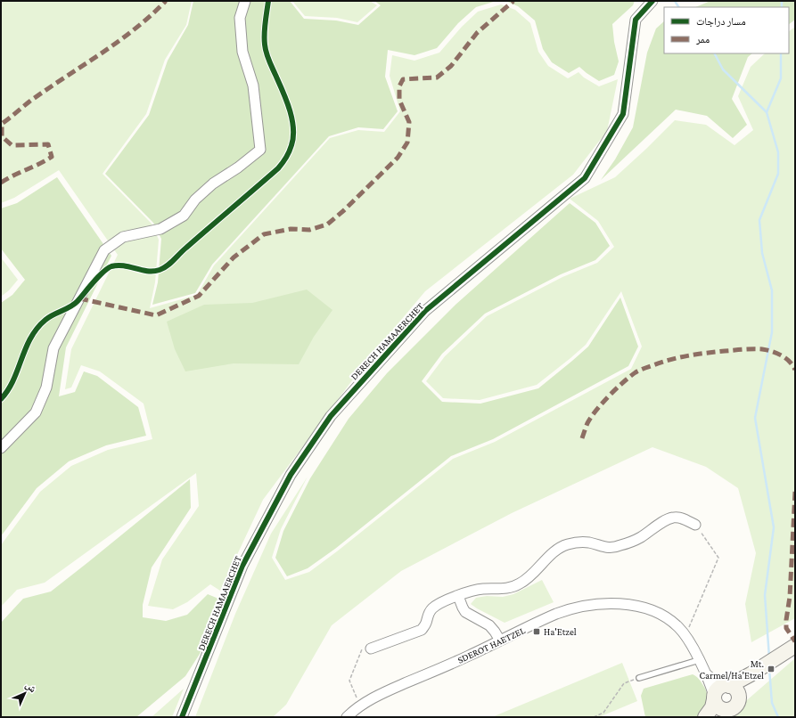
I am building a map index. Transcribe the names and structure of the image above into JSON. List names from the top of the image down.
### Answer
{
  "streets": {
    "street": ["DERECH HAMAAERCHET", "SDEROT HAETZEL"]
  },
  "places": {
    "transit": ["Ha'Etzel", "Mt. Carmel/Ha'Etzel"]
  },
  "legend": ["مسار دراجات", "ممر"],
  "north": "top right"
}
